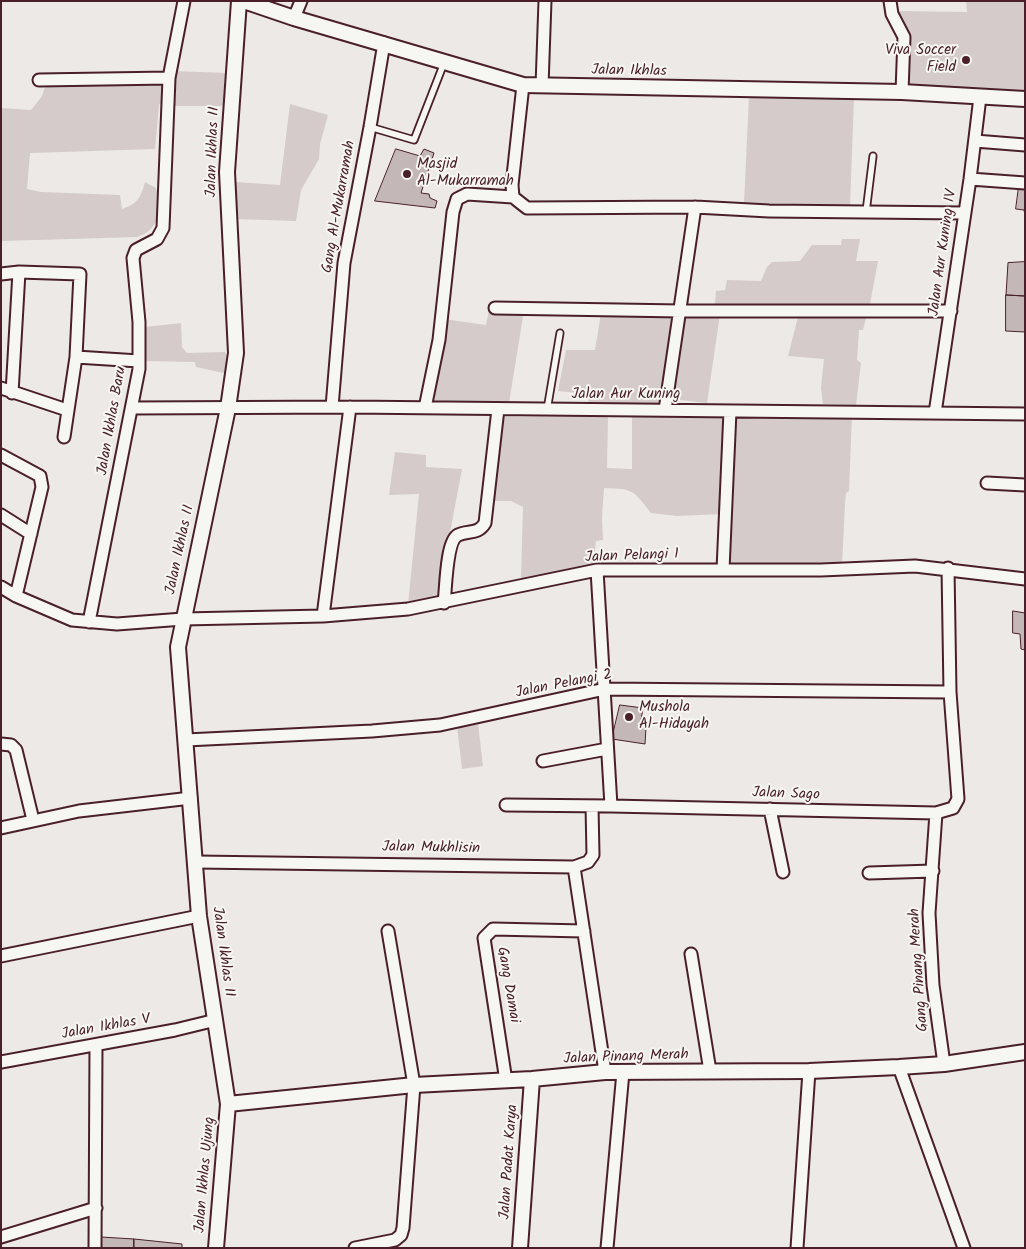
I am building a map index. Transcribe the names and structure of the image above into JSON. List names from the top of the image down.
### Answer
{
  "streets": {
    "street": [
      "Jalan Ikhlas",
      "Jalan Ikhlas II",
      "Gang Al-Mukarramah",
      "Jalan Aur Kuning IV",
      "Jalan Aur Kuning",
      "Jalan Ikhlas Baru",
      "Jalan Pelangi 1",
      "Jalan Pelangi 2",
      "Jalan Sago",
      "Jalan Mukhlisin",
      "Gang Pinang Merah",
      "Gang Damai",
      "Jalan Ikhlas V",
      "Jalan Pinang Merah",
      "Jalan Padat Karya",
      "Jalan Ikhlas Ujung"
    ]
  },
  "crossings": [
    ["Jalan Ikhlas", "Gang Al-Mukarramah"],
    ["Jalan Ikhlas", "Jalan Aur Kuning IV"],
    ["Jalan Ikhlas II", "Jalan Aur Kuning"],
    ["Jalan Ikhlas II", "Jalan Pelangi 1"],
    ["Jalan Ikhlas II", "Jalan Pelangi 2"],
    ["Jalan Ikhlas II", "Jalan Mukhlisin"],
    ["Jalan Ikhlas II", "Jalan Ikhlas V"],
    ["Jalan Ikhlas II", "Jalan Pinang Merah"],
    ["Jalan Ikhlas II", "Jalan Ikhlas Ujung"],
    ["Gang Al-Mukarramah", "Jalan Aur Kuning"],
    ["Jalan Aur Kuning IV", "Jalan Aur Kuning"],
    ["Jalan Aur Kuning", "Jalan Ikhlas Baru"],
    ["Jalan Ikhlas Baru", "Jalan Pelangi 1"],
    ["Jalan Sago", "Gang Pinang Merah"],
    ["Gang Pinang Merah", "Jalan Pinang Merah"],
    ["Gang Damai", "Jalan Pinang Merah"],
    ["Jalan Pinang Merah", "Jalan Padat Karya"],
    ["Jalan Pinang Merah", "Jalan Ikhlas Ujung"]
  ],
  "places": ["Viva Soccer Field", "Masjid Al-Mukarramah", "Mushola Al-Hidayah"]
}
